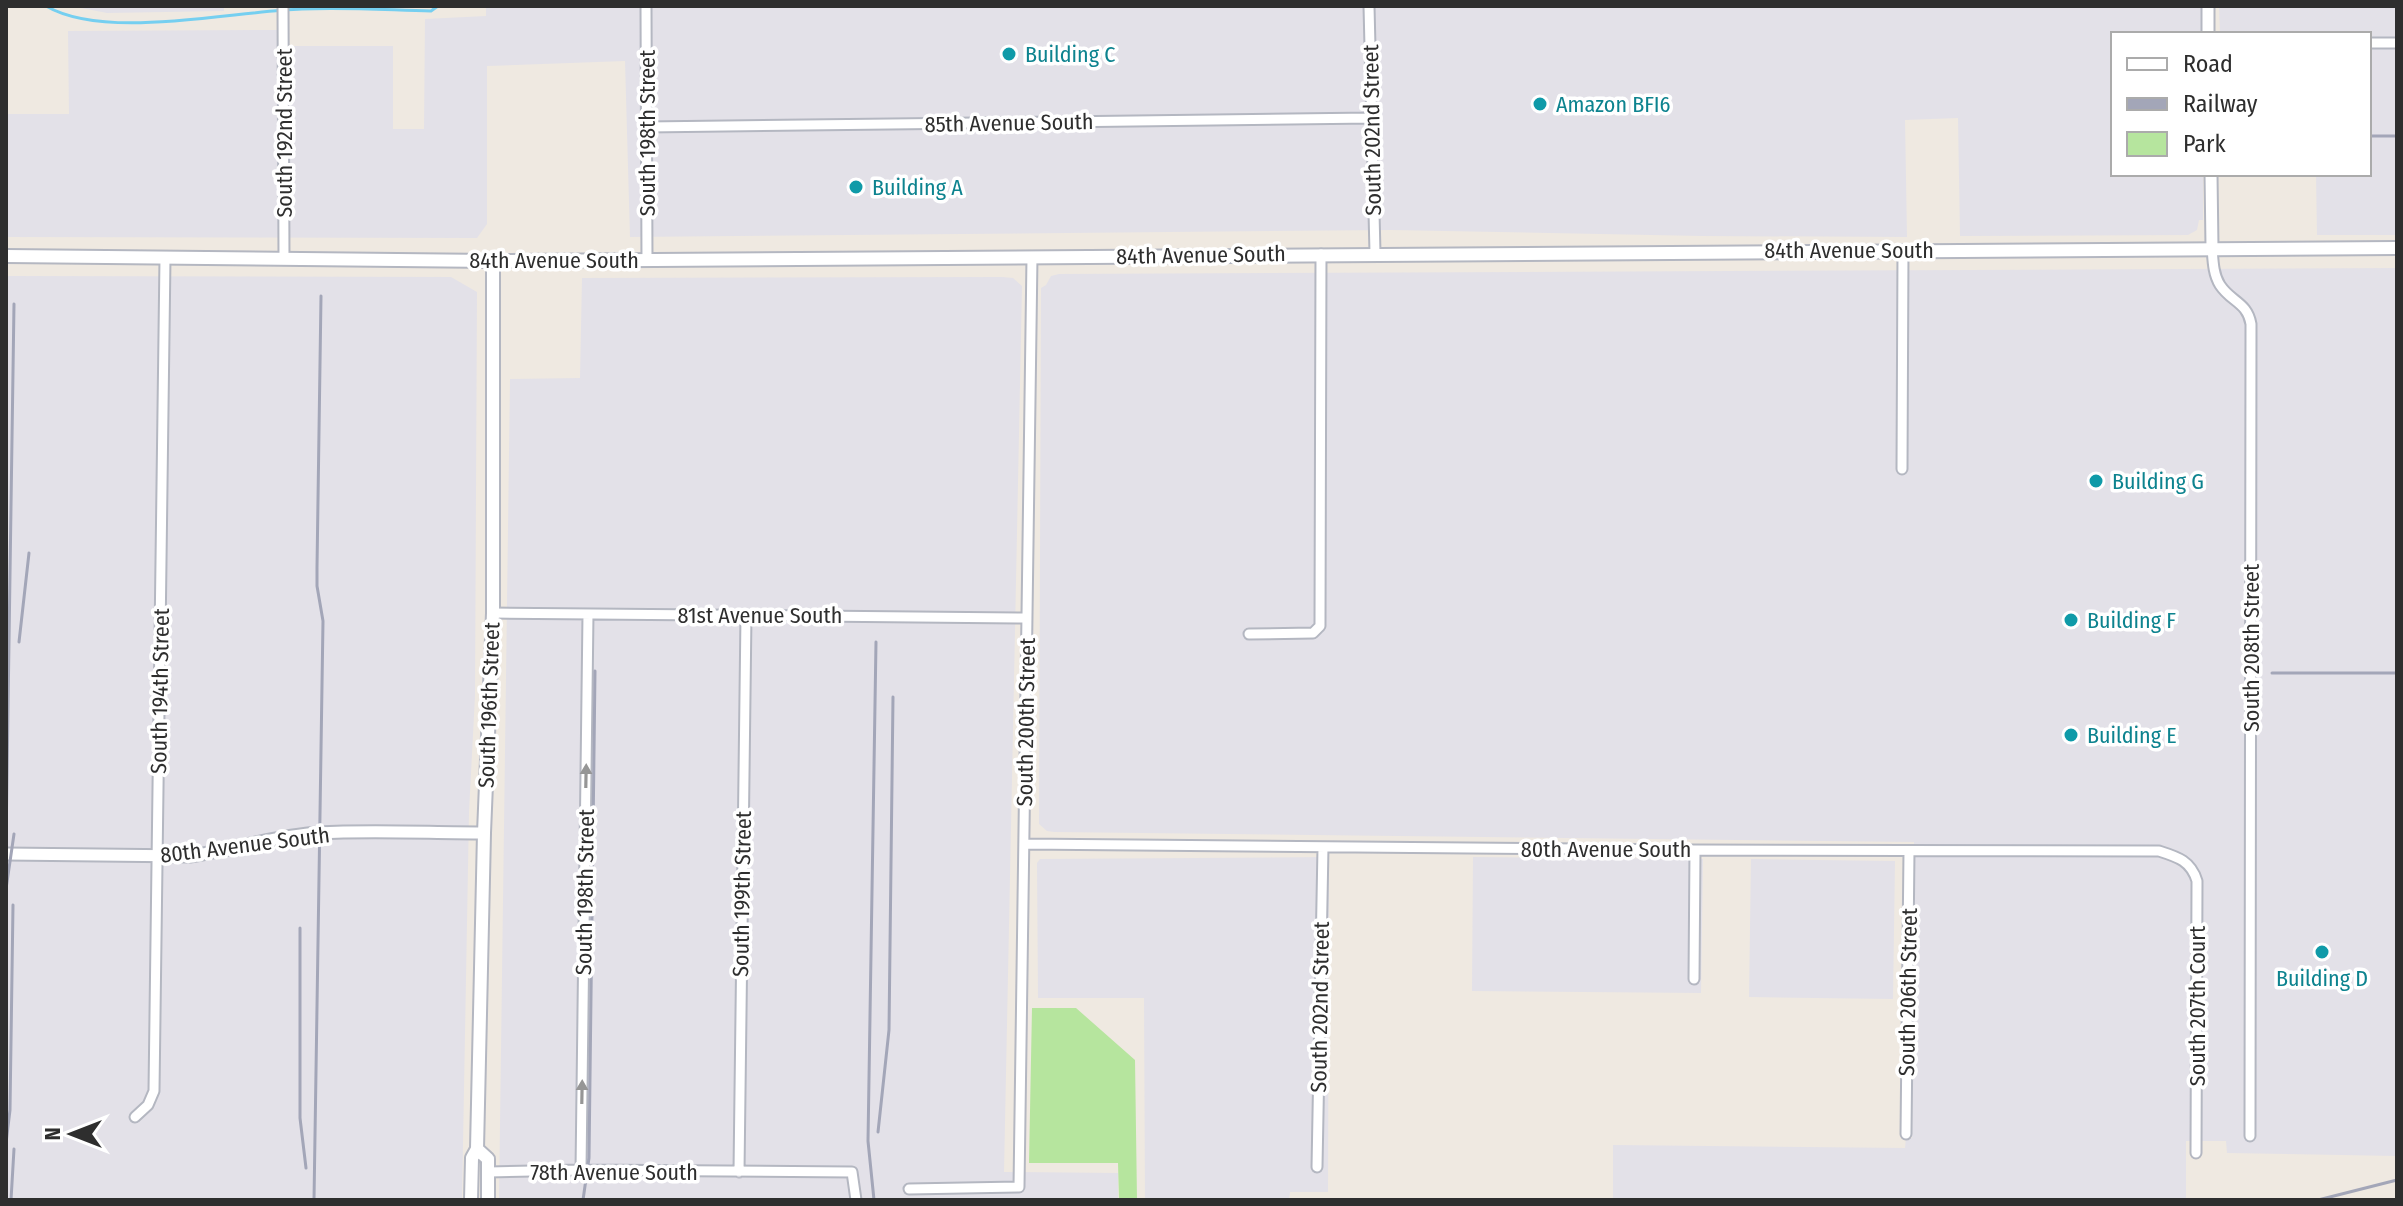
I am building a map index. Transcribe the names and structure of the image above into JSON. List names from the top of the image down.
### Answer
{
  "streets": {
    "main road": ["84th Avenue South", "South 196th Street"],
    "street": [
      "85th Avenue South",
      "South 202nd Street",
      "South 192nd Street",
      "South 198th Street",
      "81st Avenue South",
      "South 208th Street",
      "South 194th Street",
      "South 200th Street",
      "80th Avenue South",
      "South 199th Street",
      "South 206th Street",
      "South 207th Court",
      "78th Avenue South"
    ]
  },
  "crossings": [
    ["85th Avenue South", "South 202nd Street"],
    ["85th Avenue South", "South 198th Street"],
    ["South 202nd Street", "84th Avenue South"],
    ["South 202nd Street", "80th Avenue South"],
    ["South 192nd Street", "84th Avenue South"],
    ["South 198th Street", "84th Avenue South"],
    ["South 198th Street", "81st Avenue South"],
    ["South 198th Street", "78th Avenue South"],
    ["84th Avenue South", "South 208th Street"],
    ["84th Avenue South", "South 194th Street"],
    ["84th Avenue South", "South 196th Street"],
    ["84th Avenue South", "South 200th Street"],
    ["81st Avenue South", "South 196th Street"],
    ["81st Avenue South", "South 200th Street"],
    ["81st Avenue South", "South 199th Street"],
    ["South 194th Street", "80th Avenue South"],
    ["South 196th Street", "80th Avenue South"],
    ["South 196th Street", "78th Avenue South"],
    ["South 200th Street", "80th Avenue South"],
    ["80th Avenue South", "South 206th Street"],
    ["80th Avenue South", "South 207th Court"],
    ["South 199th Street", "78th Avenue South"]
  ],
  "one_way": ["South 198th Street"],
  "places": [
    "Building C",
    "Amazon BFI6",
    "Building A",
    "Building G",
    "Building F",
    "Building E",
    "Building D"
  ],
  "legend": ["Road", "Railway", "Park"],
  "north": "left"
}
